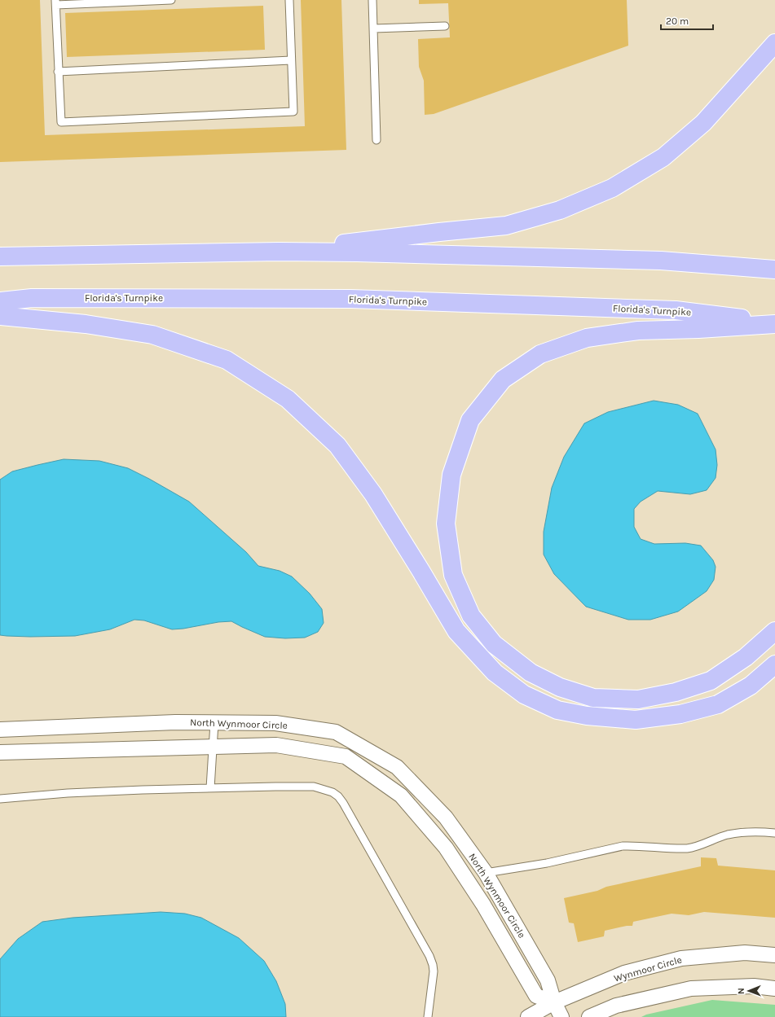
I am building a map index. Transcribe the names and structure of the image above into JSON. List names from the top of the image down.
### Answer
{
  "streets": {
    "highway": ["Florida's Turnpike"],
    "street": ["North Wynmoor Circle", "Wynmoor Circle"]
  },
  "crossings": [
    ["North Wynmoor Circle", "Wynmoor Circle"]
  ],
  "scale_bar": "20 m",
  "north": "left"
}
